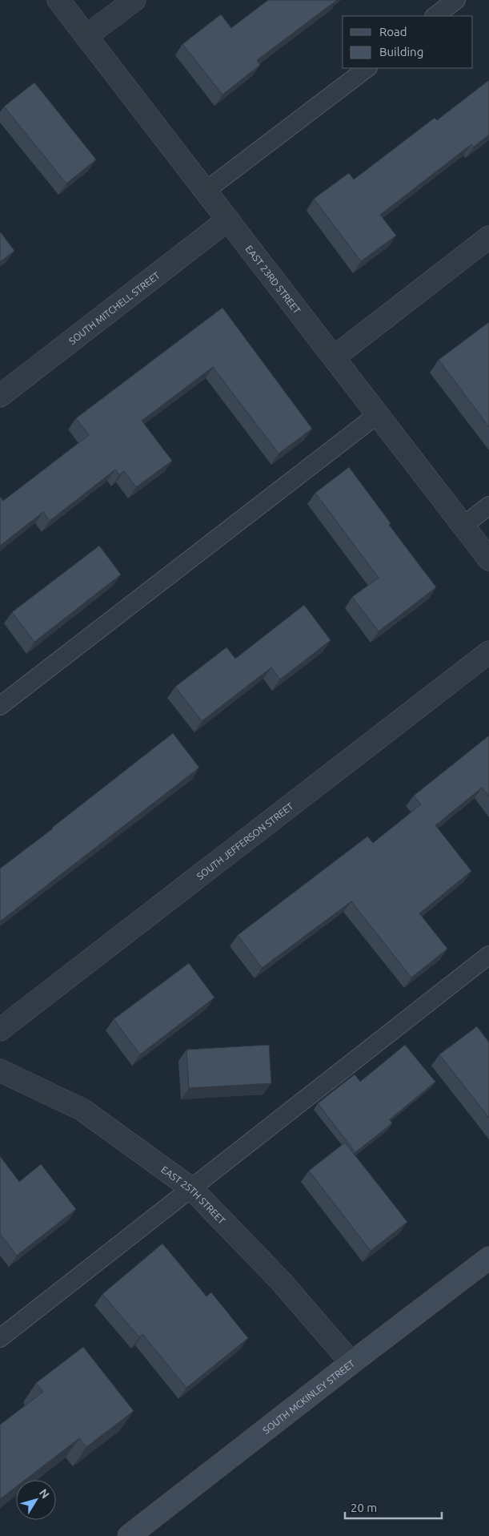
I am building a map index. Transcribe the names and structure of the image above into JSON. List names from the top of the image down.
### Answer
{
  "streets": {
    "street": [
      "EAST 23RD STREET",
      "SOUTH MITCHELL STREET",
      "SOUTH JEFFERSON STREET",
      "EAST 25TH STREET",
      "SOUTH MCKINLEY STREET"
    ]
  },
  "crossings": [
    ["EAST 23RD STREET", "SOUTH MITCHELL STREET"],
    ["EAST 25TH STREET", "SOUTH MCKINLEY STREET"]
  ],
  "legend": ["Road", "Building"],
  "scale_bar": "20 m",
  "north": "top right"
}
